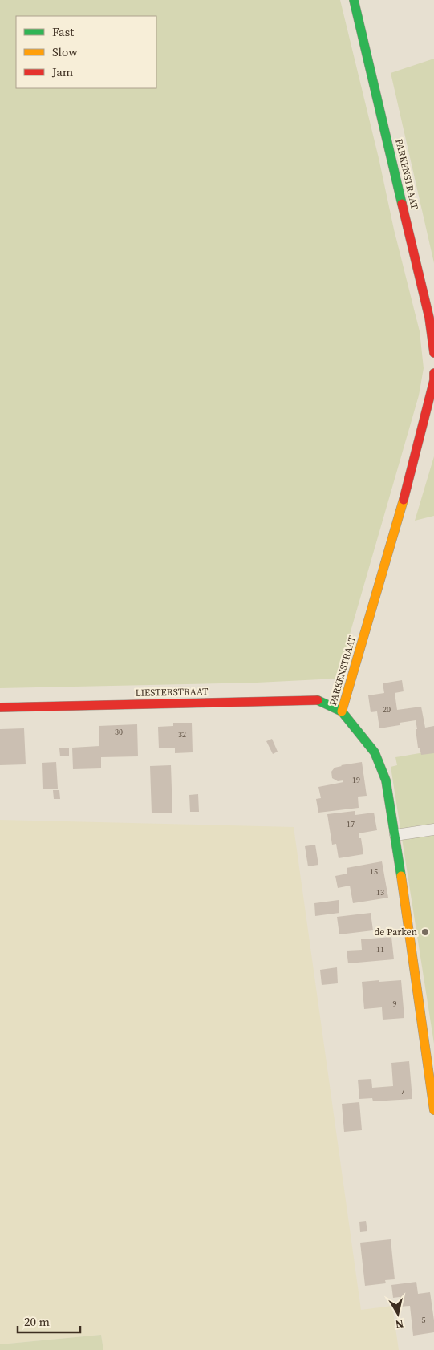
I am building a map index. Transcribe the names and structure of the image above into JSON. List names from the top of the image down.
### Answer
{
  "streets": {
    "street": ["PARKENSTRAAT", "LIESTERSTRAAT"]
  },
  "crossings": [
    ["PARKENSTRAAT", "LIESTERSTRAAT"]
  ],
  "places": ["de Parken"],
  "house_numbers": [
    "20",
    "30",
    "32",
    "19",
    "17",
    "15",
    "13",
    "11",
    "9",
    "7",
    "5"
  ],
  "legend": ["Fast", "Slow", "Jam"],
  "scale_bar": "20 m",
  "north": "bottom"
}
